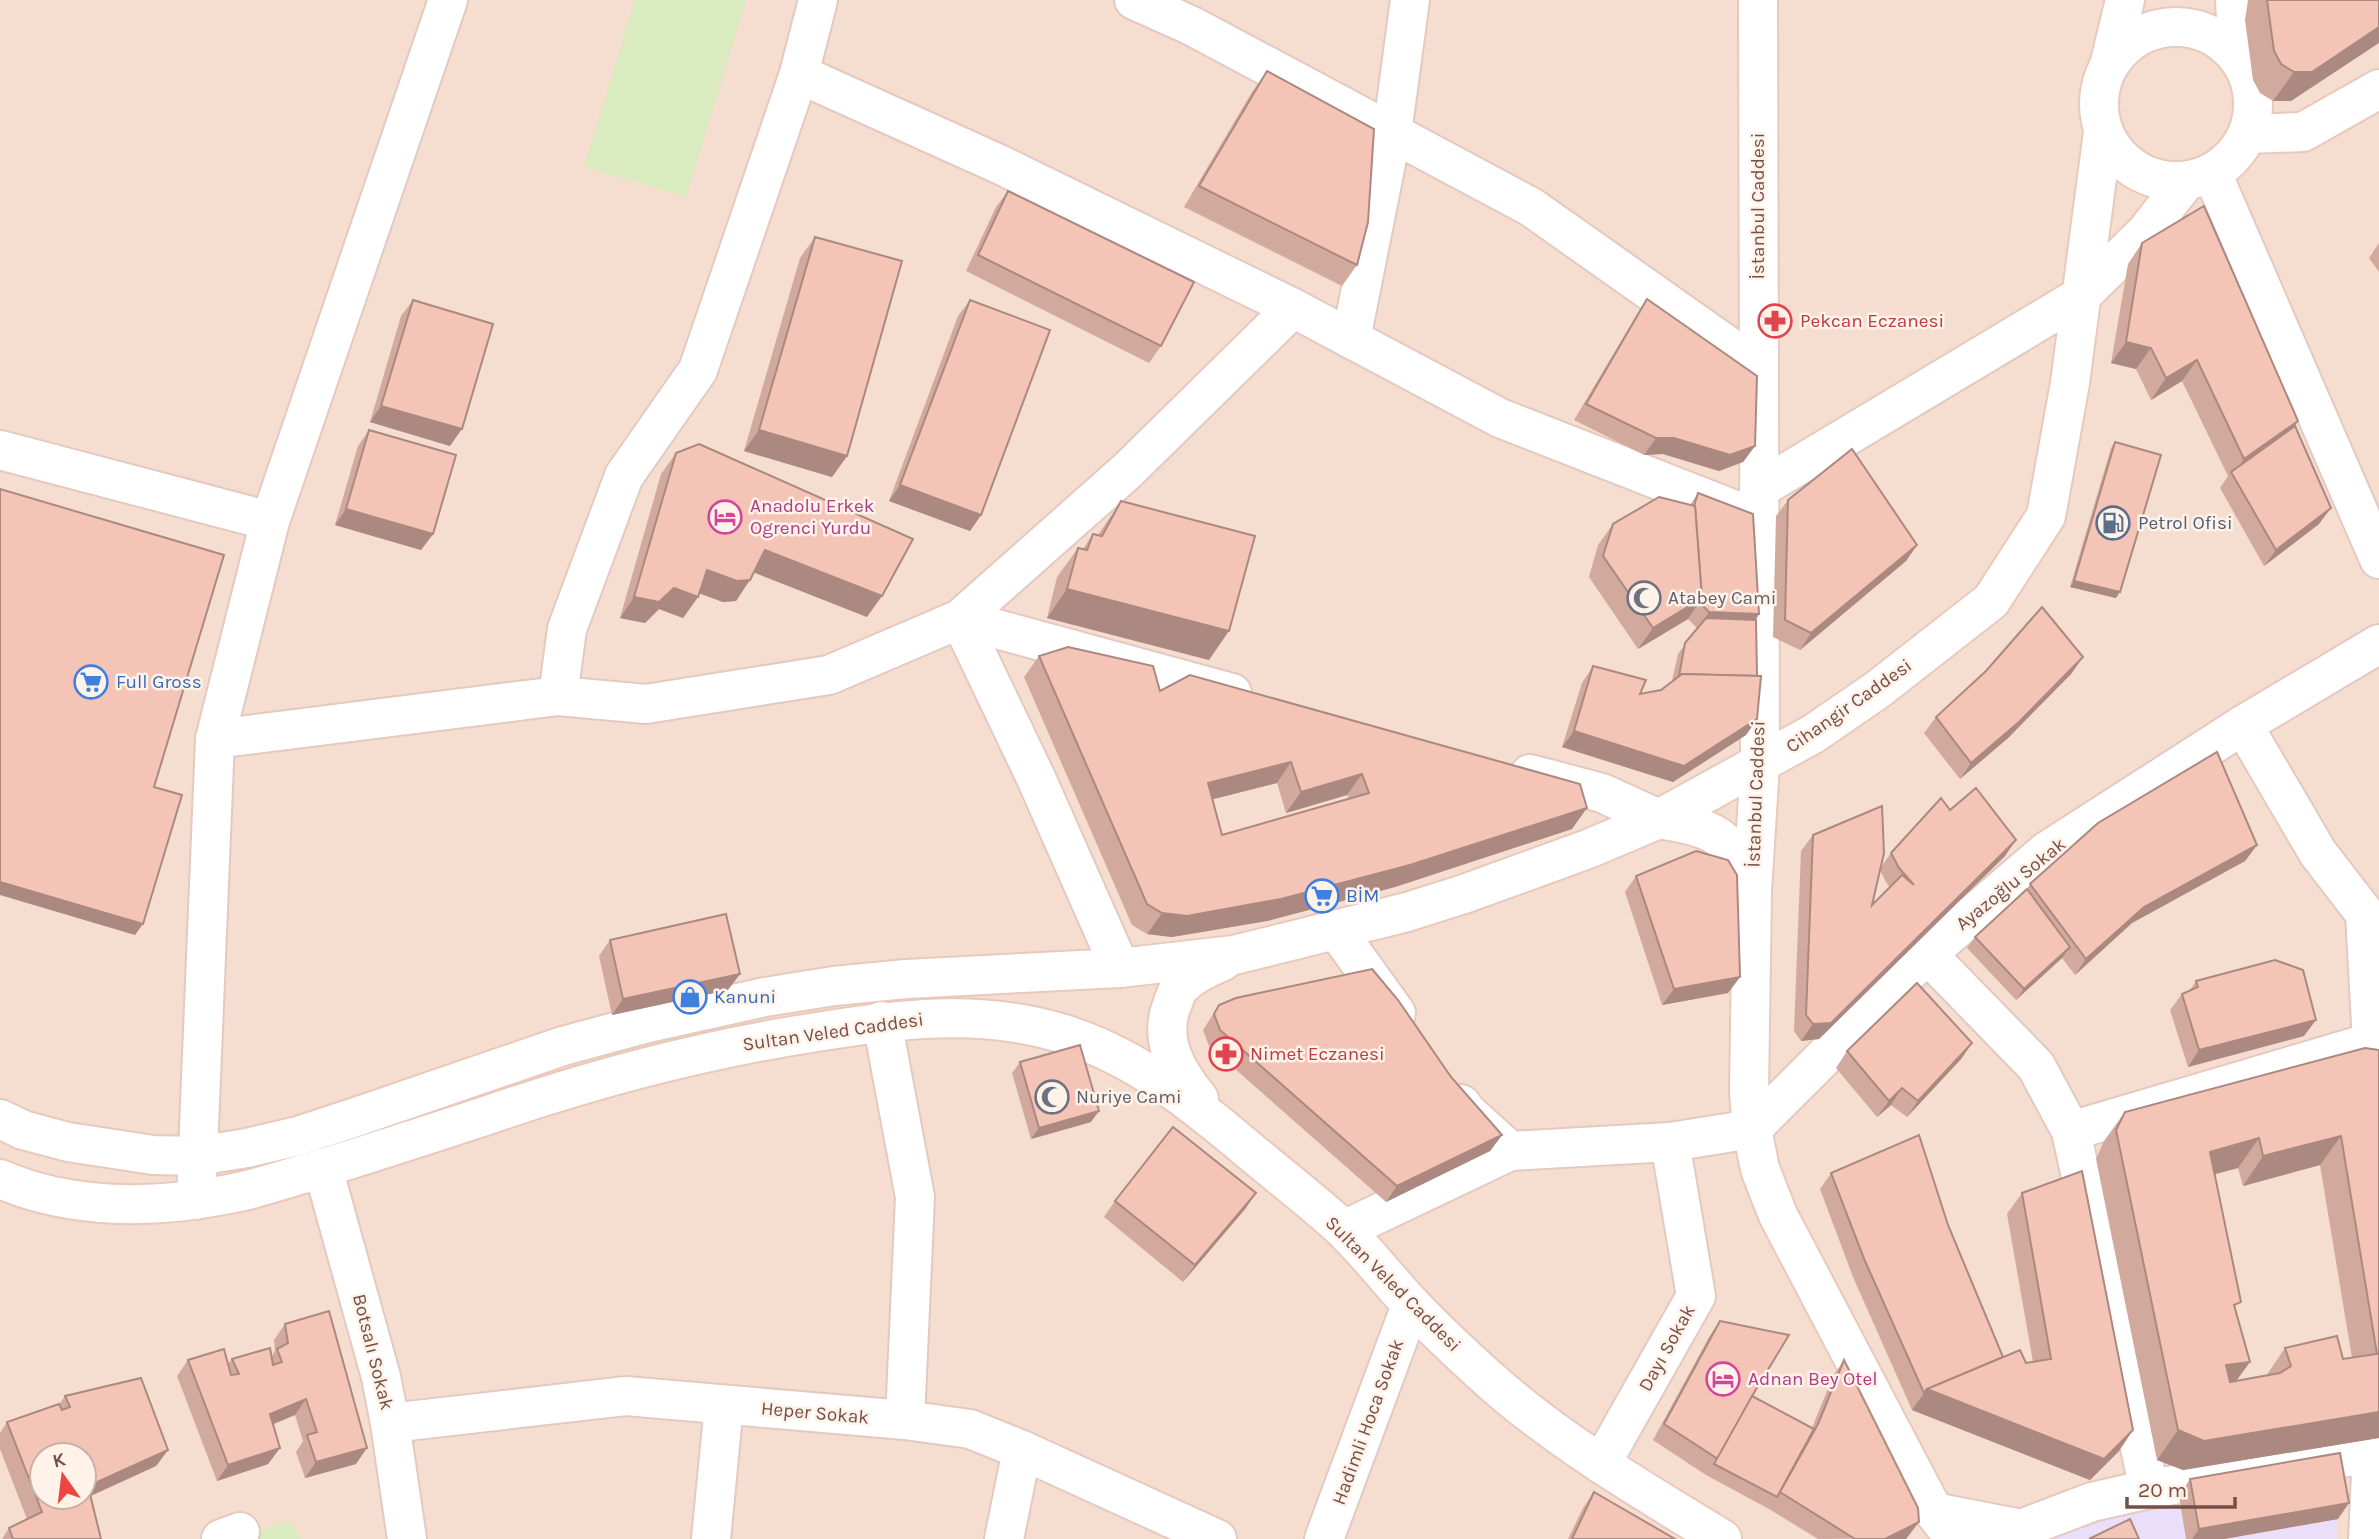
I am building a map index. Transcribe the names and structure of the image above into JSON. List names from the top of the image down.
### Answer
{
  "streets": {
    "street": [
      "İstanbul Caddesi",
      "Cihangir Caddesi",
      "Ayazoğlu Sokak",
      "Sultan Veled Caddesi",
      "Dayı Sokak",
      "Botsalı Sokak",
      "Heper Sokak",
      "Hadimli Hoca Sokak"
    ]
  },
  "crossings": [
    ["İstanbul Caddesi", "Cihangir Caddesi"],
    ["İstanbul Caddesi", "Ayazoğlu Sokak"],
    ["Sultan Veled Caddesi", "Dayı Sokak"],
    ["Sultan Veled Caddesi", "Botsalı Sokak"],
    ["Sultan Veled Caddesi", "Hadimli Hoca Sokak"],
    ["Botsalı Sokak", "Heper Sokak"]
  ],
  "places": {
    "pharmacy": ["Pekcan Eczanesi", "Nimet Eczanesi"],
    "hotel": ["Anadolu Erkek Ogrenci Yurdu", "Adnan Bey Otel"],
    "fuel station": ["Petrol Ofisi"],
    "mosque": ["Atabey Cami", "Nuriye Cami"],
    "supermarket": ["Full Gross", "BİM"],
    "shop": ["Kanuni"]
  },
  "scale_bar": "20 m",
  "north": "top"
}
